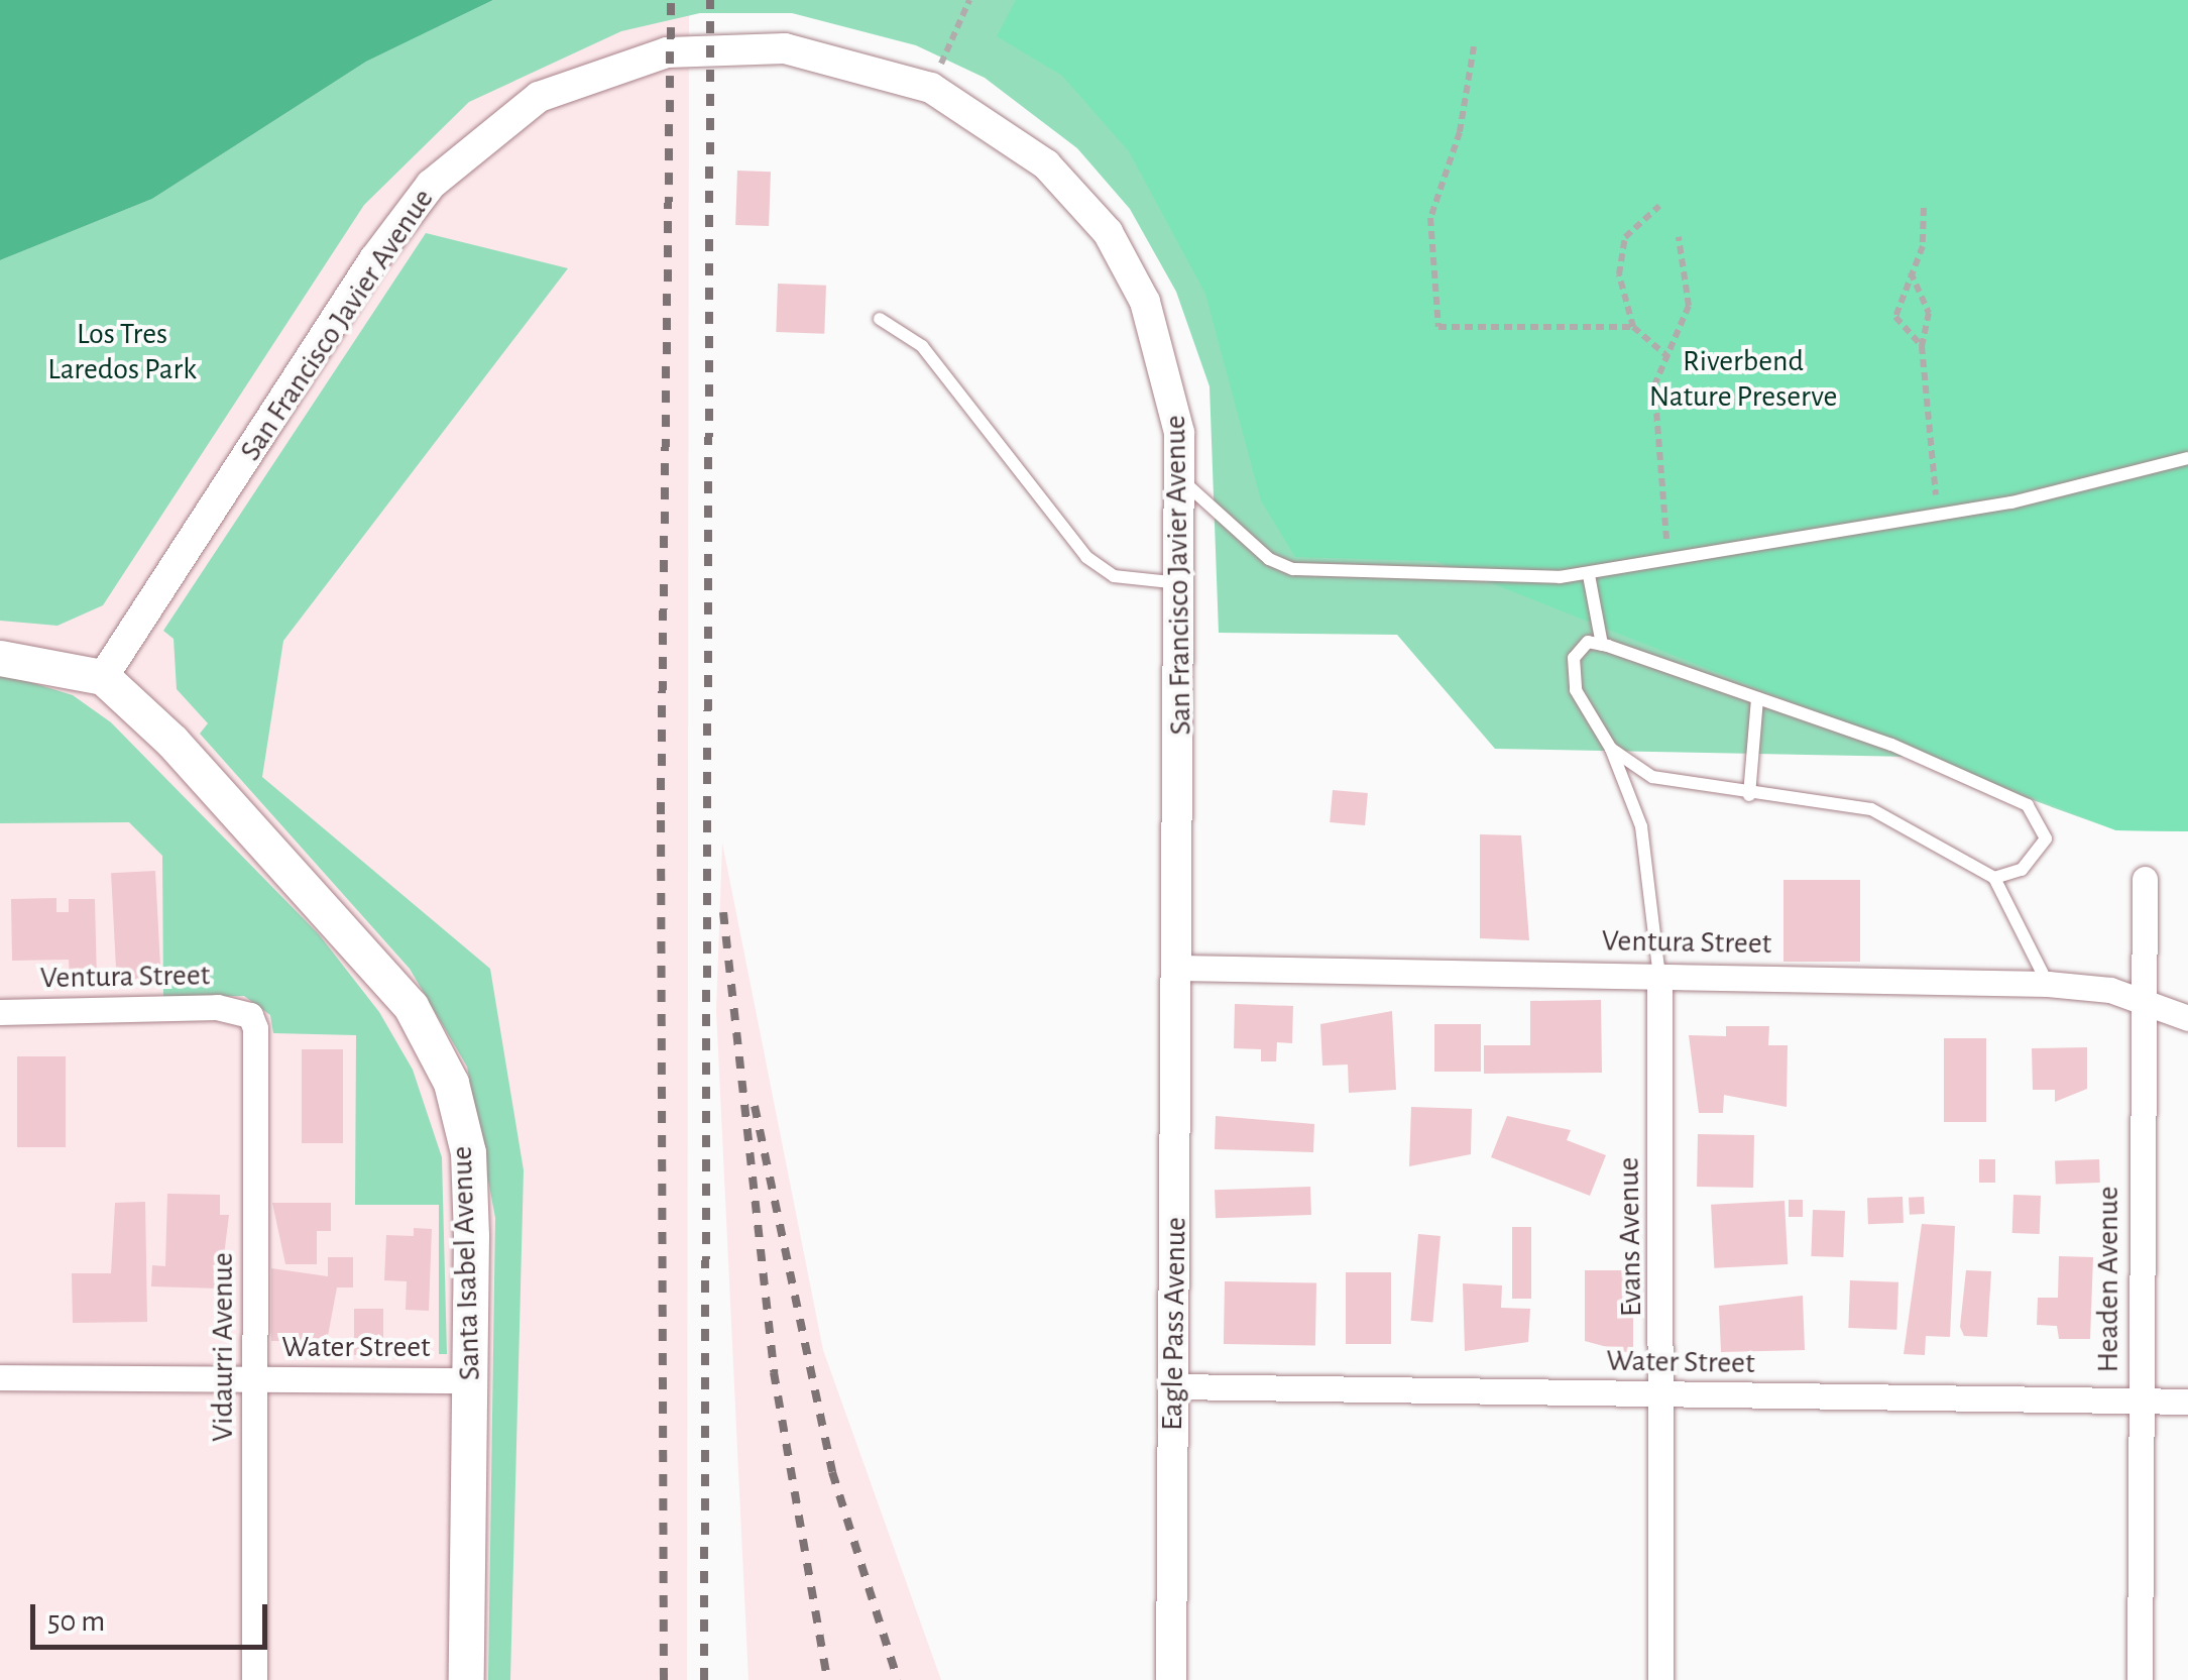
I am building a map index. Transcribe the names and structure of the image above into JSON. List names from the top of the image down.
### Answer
{
  "streets": {
    "main road": ["Santa Isabel Avenue"],
    "street": [
      "San Francisco Javier Avenue",
      "Ventura Street",
      "Evans Avenue",
      "Headen Avenue",
      "Eagle Pass Avenue",
      "Vidaurri Avenue",
      "Water Street"
    ]
  },
  "crossings": [
    ["San Francisco Javier Avenue", "Ventura Street"],
    ["San Francisco Javier Avenue", "Santa Isabel Avenue"],
    ["San Francisco Javier Avenue", "Eagle Pass Avenue"],
    ["Ventura Street", "Evans Avenue"],
    ["Ventura Street", "Headen Avenue"],
    ["Ventura Street", "Eagle Pass Avenue"],
    ["Ventura Street", "Vidaurri Avenue"],
    ["Evans Avenue", "Water Street"],
    ["Santa Isabel Avenue", "Water Street"],
    ["Headen Avenue", "Water Street"],
    ["Eagle Pass Avenue", "Water Street"],
    ["Vidaurri Avenue", "Water Street"]
  ],
  "parks": ["Los Tres Laredos Park", "Riverbend Nature Preserve"],
  "scale_bar": "50 m"
}
